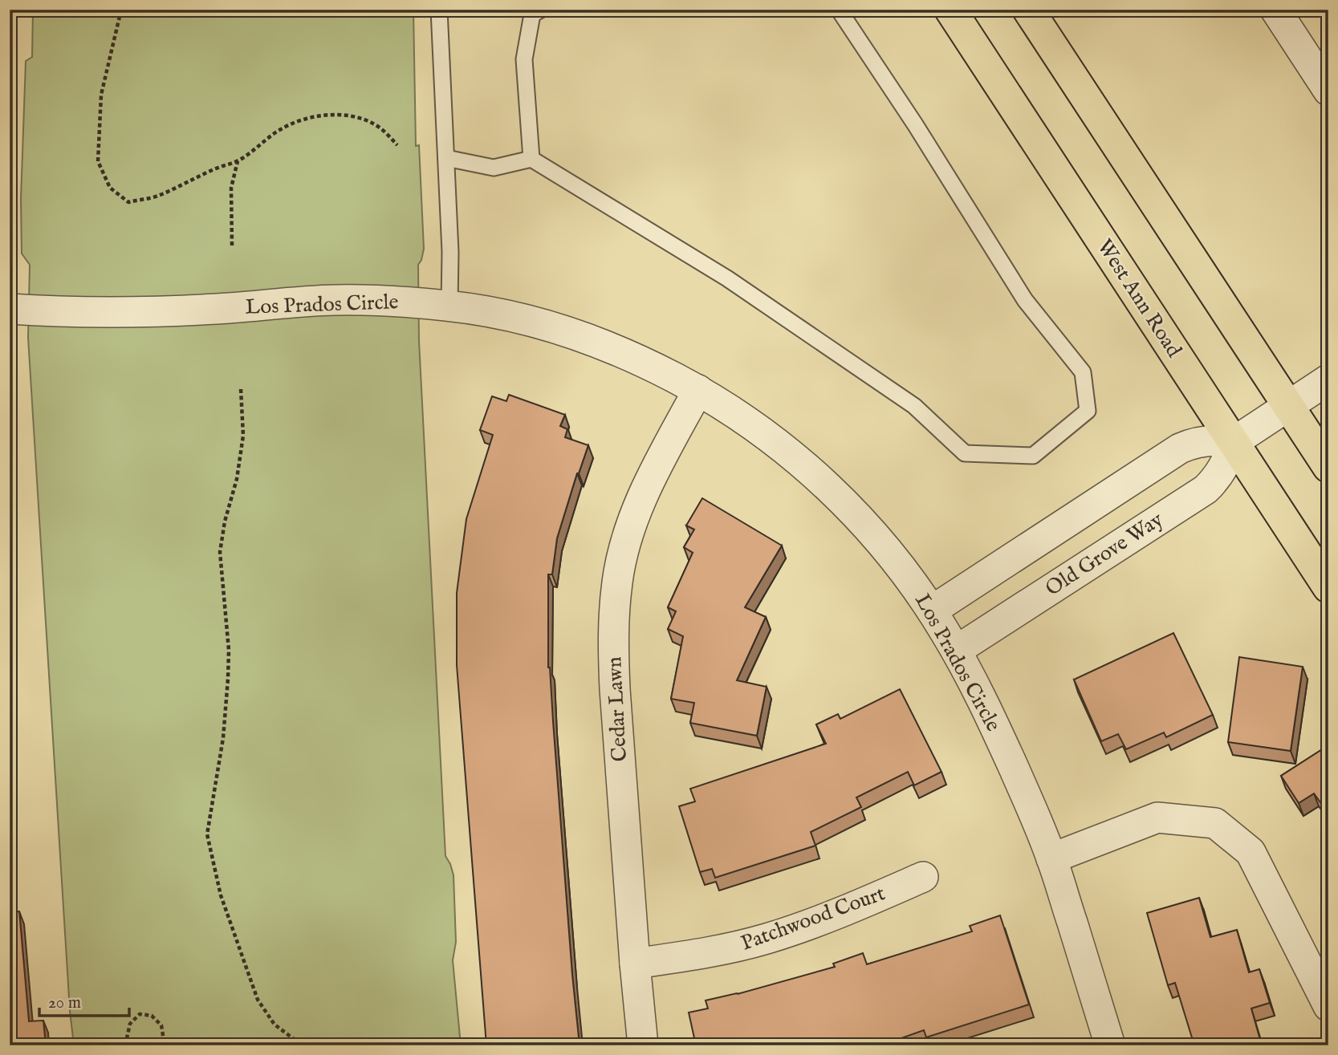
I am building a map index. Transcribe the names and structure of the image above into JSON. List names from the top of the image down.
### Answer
{
  "streets": {
    "main road": ["West Ann Road"],
    "street": [
      "Los Prados Circle",
      "Old Grove Way",
      "Cedar Lawn",
      "Patchwood Court"
    ]
  },
  "crossings": [
    ["West Ann Road", "Old Grove Way"],
    ["Los Prados Circle", "Old Grove Way"],
    ["Los Prados Circle", "Cedar Lawn"],
    ["Cedar Lawn", "Patchwood Court"]
  ],
  "scale_bar": "20 m"
}
